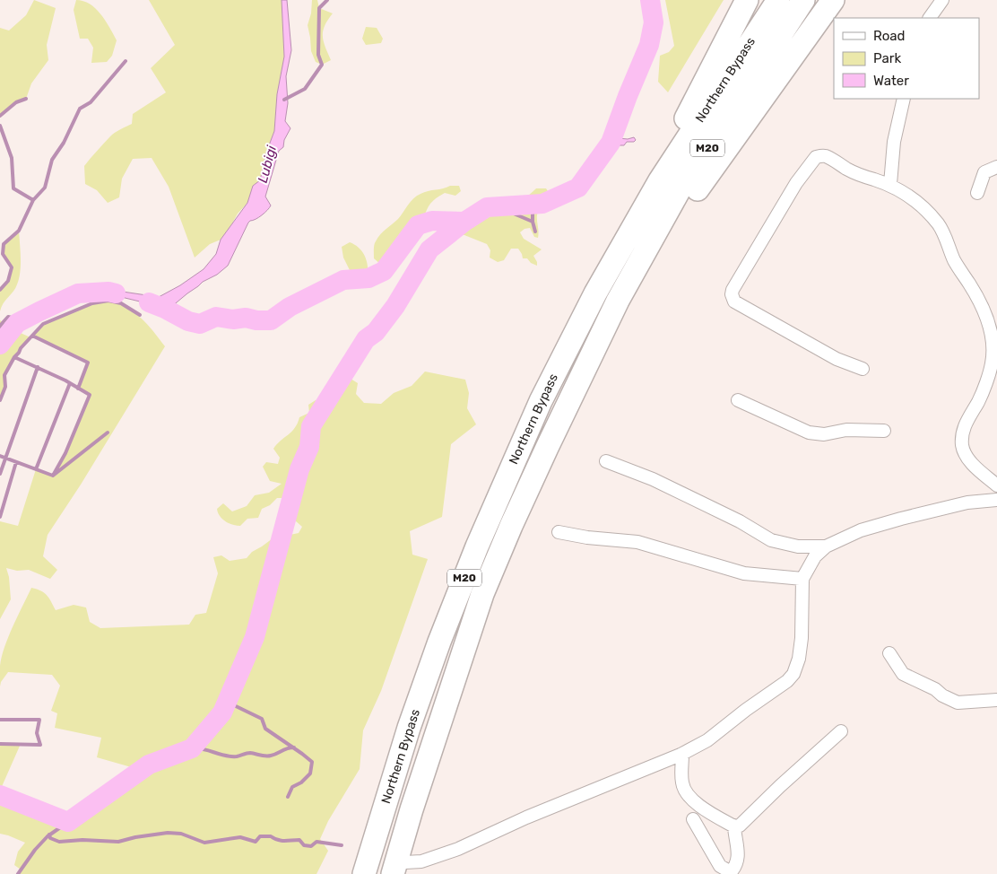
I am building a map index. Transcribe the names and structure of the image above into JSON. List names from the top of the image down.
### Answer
{
  "streets": {
    "highway": ["Northern Bypass", "M20"]
  },
  "water": ["Lubigi"],
  "legend": ["Road", "Park", "Water"]
}
